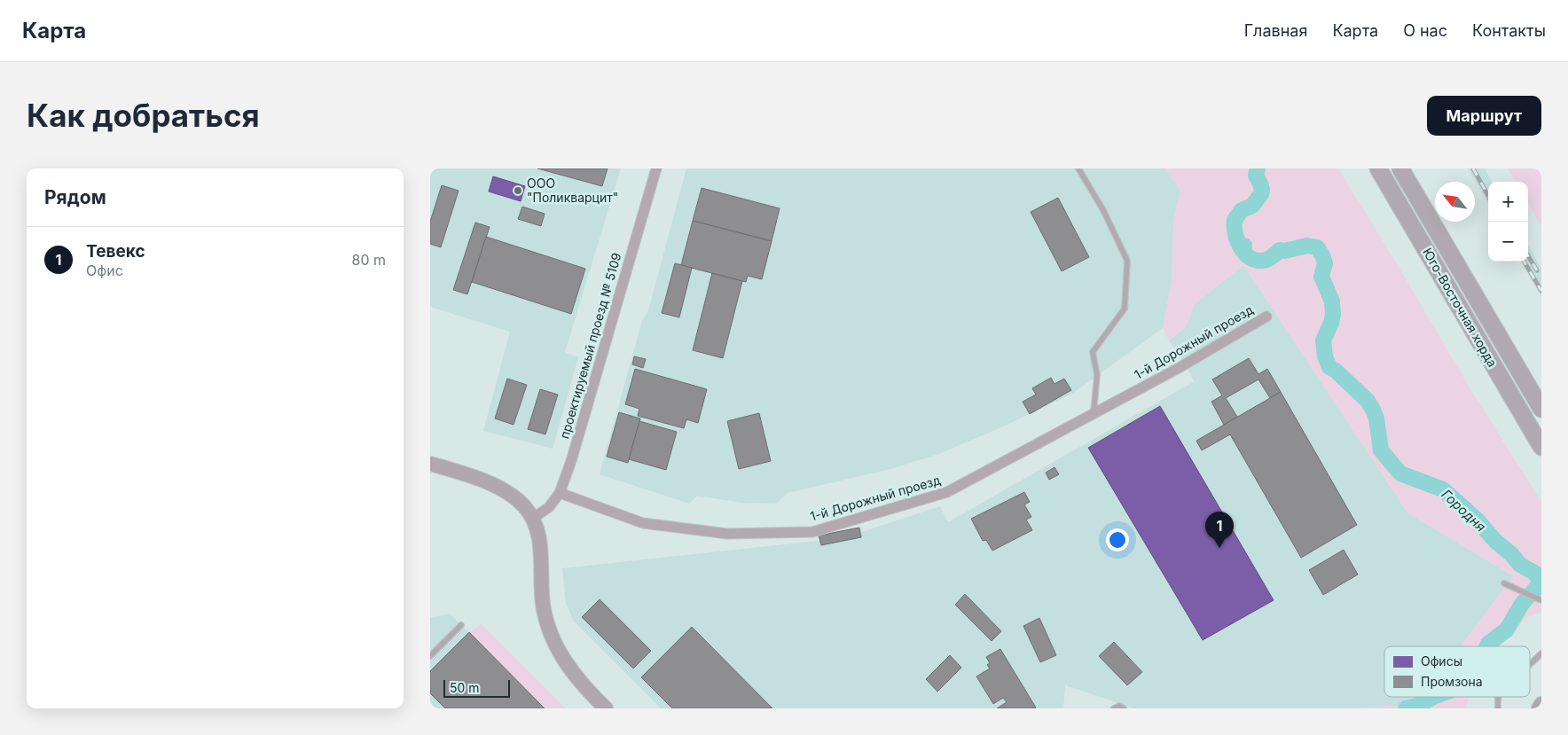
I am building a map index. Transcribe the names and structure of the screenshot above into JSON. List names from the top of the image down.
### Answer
{
  "streets": {
    "main road": ["Юго-Восточная хорда"],
    "street": ["1-й Дорожный проезд", "проектируемый проезд № 5109"]
  },
  "crossings": [
    ["1-й Дорожный проезд", "проектируемый проезд № 5109"]
  ],
  "water": ["Городня"],
  "places": ["ООО \"Поликварцит\""],
  "legend": ["Офисы", "Промзона"],
  "scale_bar": "50 m",
  "north": "top left",
  "page": {
    "header": "Карта",
    "nav": [
      "Главная",
      "Карта",
      "О нас",
      "Контакты"
    ],
    "buttons": "Маршрут",
    "title": "Как добраться",
    "heading": "Рядом",
    "map_buttons": ["+", "−"],
    "list": [
      {
        "mark": "1",
        "name": "Тевекс",
        "note": "Офис",
        "value": "80 m"
      }
    ],
    "pins": "1",
    "scale": "50 m"
  }
}
